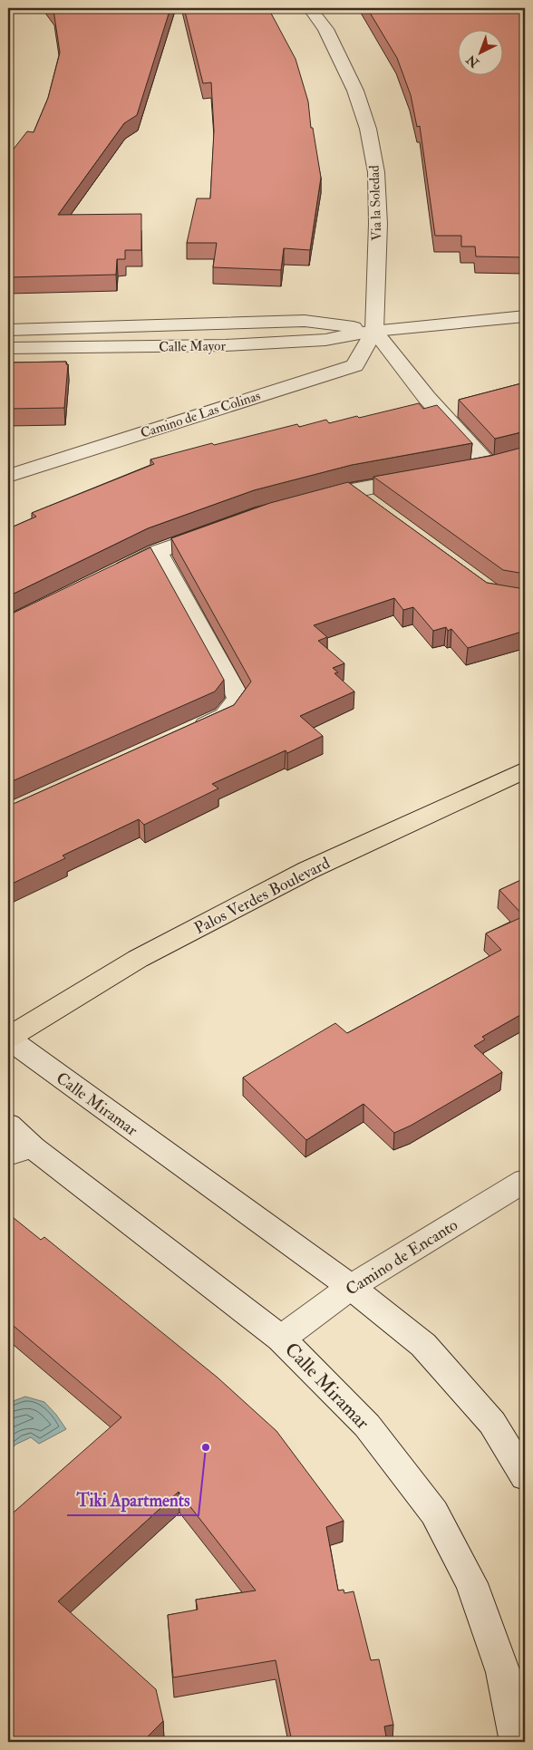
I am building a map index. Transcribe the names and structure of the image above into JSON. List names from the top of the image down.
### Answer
{
  "streets": {
    "main road": ["Palos Verdes Boulevard"],
    "street": [
      "Via la Soledad",
      "Calle Mayor",
      "Camino de Las Colinas",
      "Calle Miramar",
      "Camino de Encanto"
    ]
  },
  "crossings": [
    ["Via la Soledad", "Calle Mayor"],
    ["Via la Soledad", "Camino de Las Colinas"],
    ["Calle Mayor", "Camino de Las Colinas"],
    ["Palos Verdes Boulevard", "Calle Miramar"],
    ["Calle Miramar", "Camino de Encanto"]
  ],
  "places": ["Tiki Apartments"],
  "north": "bottom left"
}
